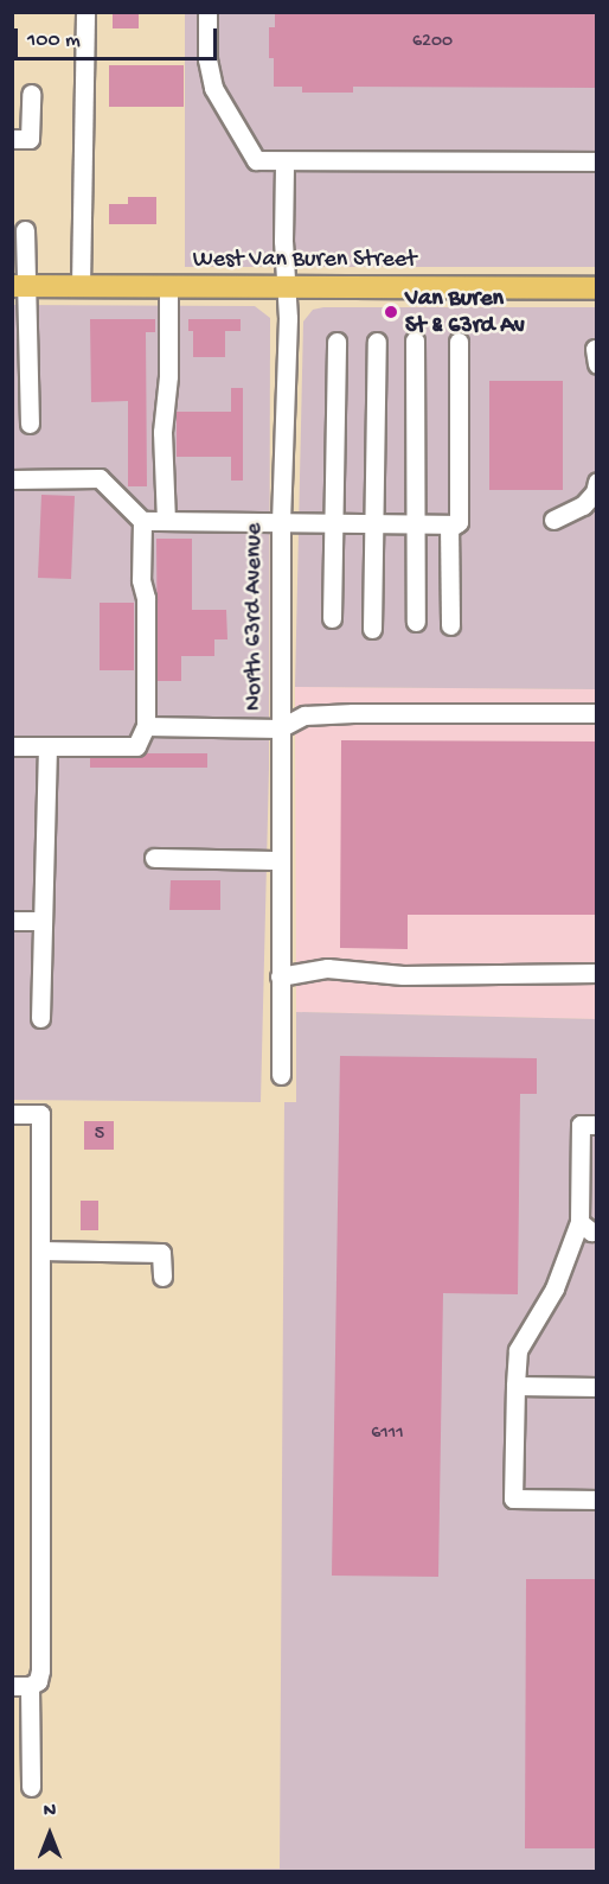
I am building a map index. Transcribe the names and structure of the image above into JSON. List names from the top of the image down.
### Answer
{
  "streets": {
    "main road": ["West Van Buren Street"],
    "street": ["North 63rd Avenue"]
  },
  "crossings": [
    ["West Van Buren Street", "North 63rd Avenue"]
  ],
  "places": ["Van Buren St & 63rd Av"],
  "house_numbers": ["6200", "5", "6111"],
  "scale_bar": "100 m",
  "north": "top"
}
